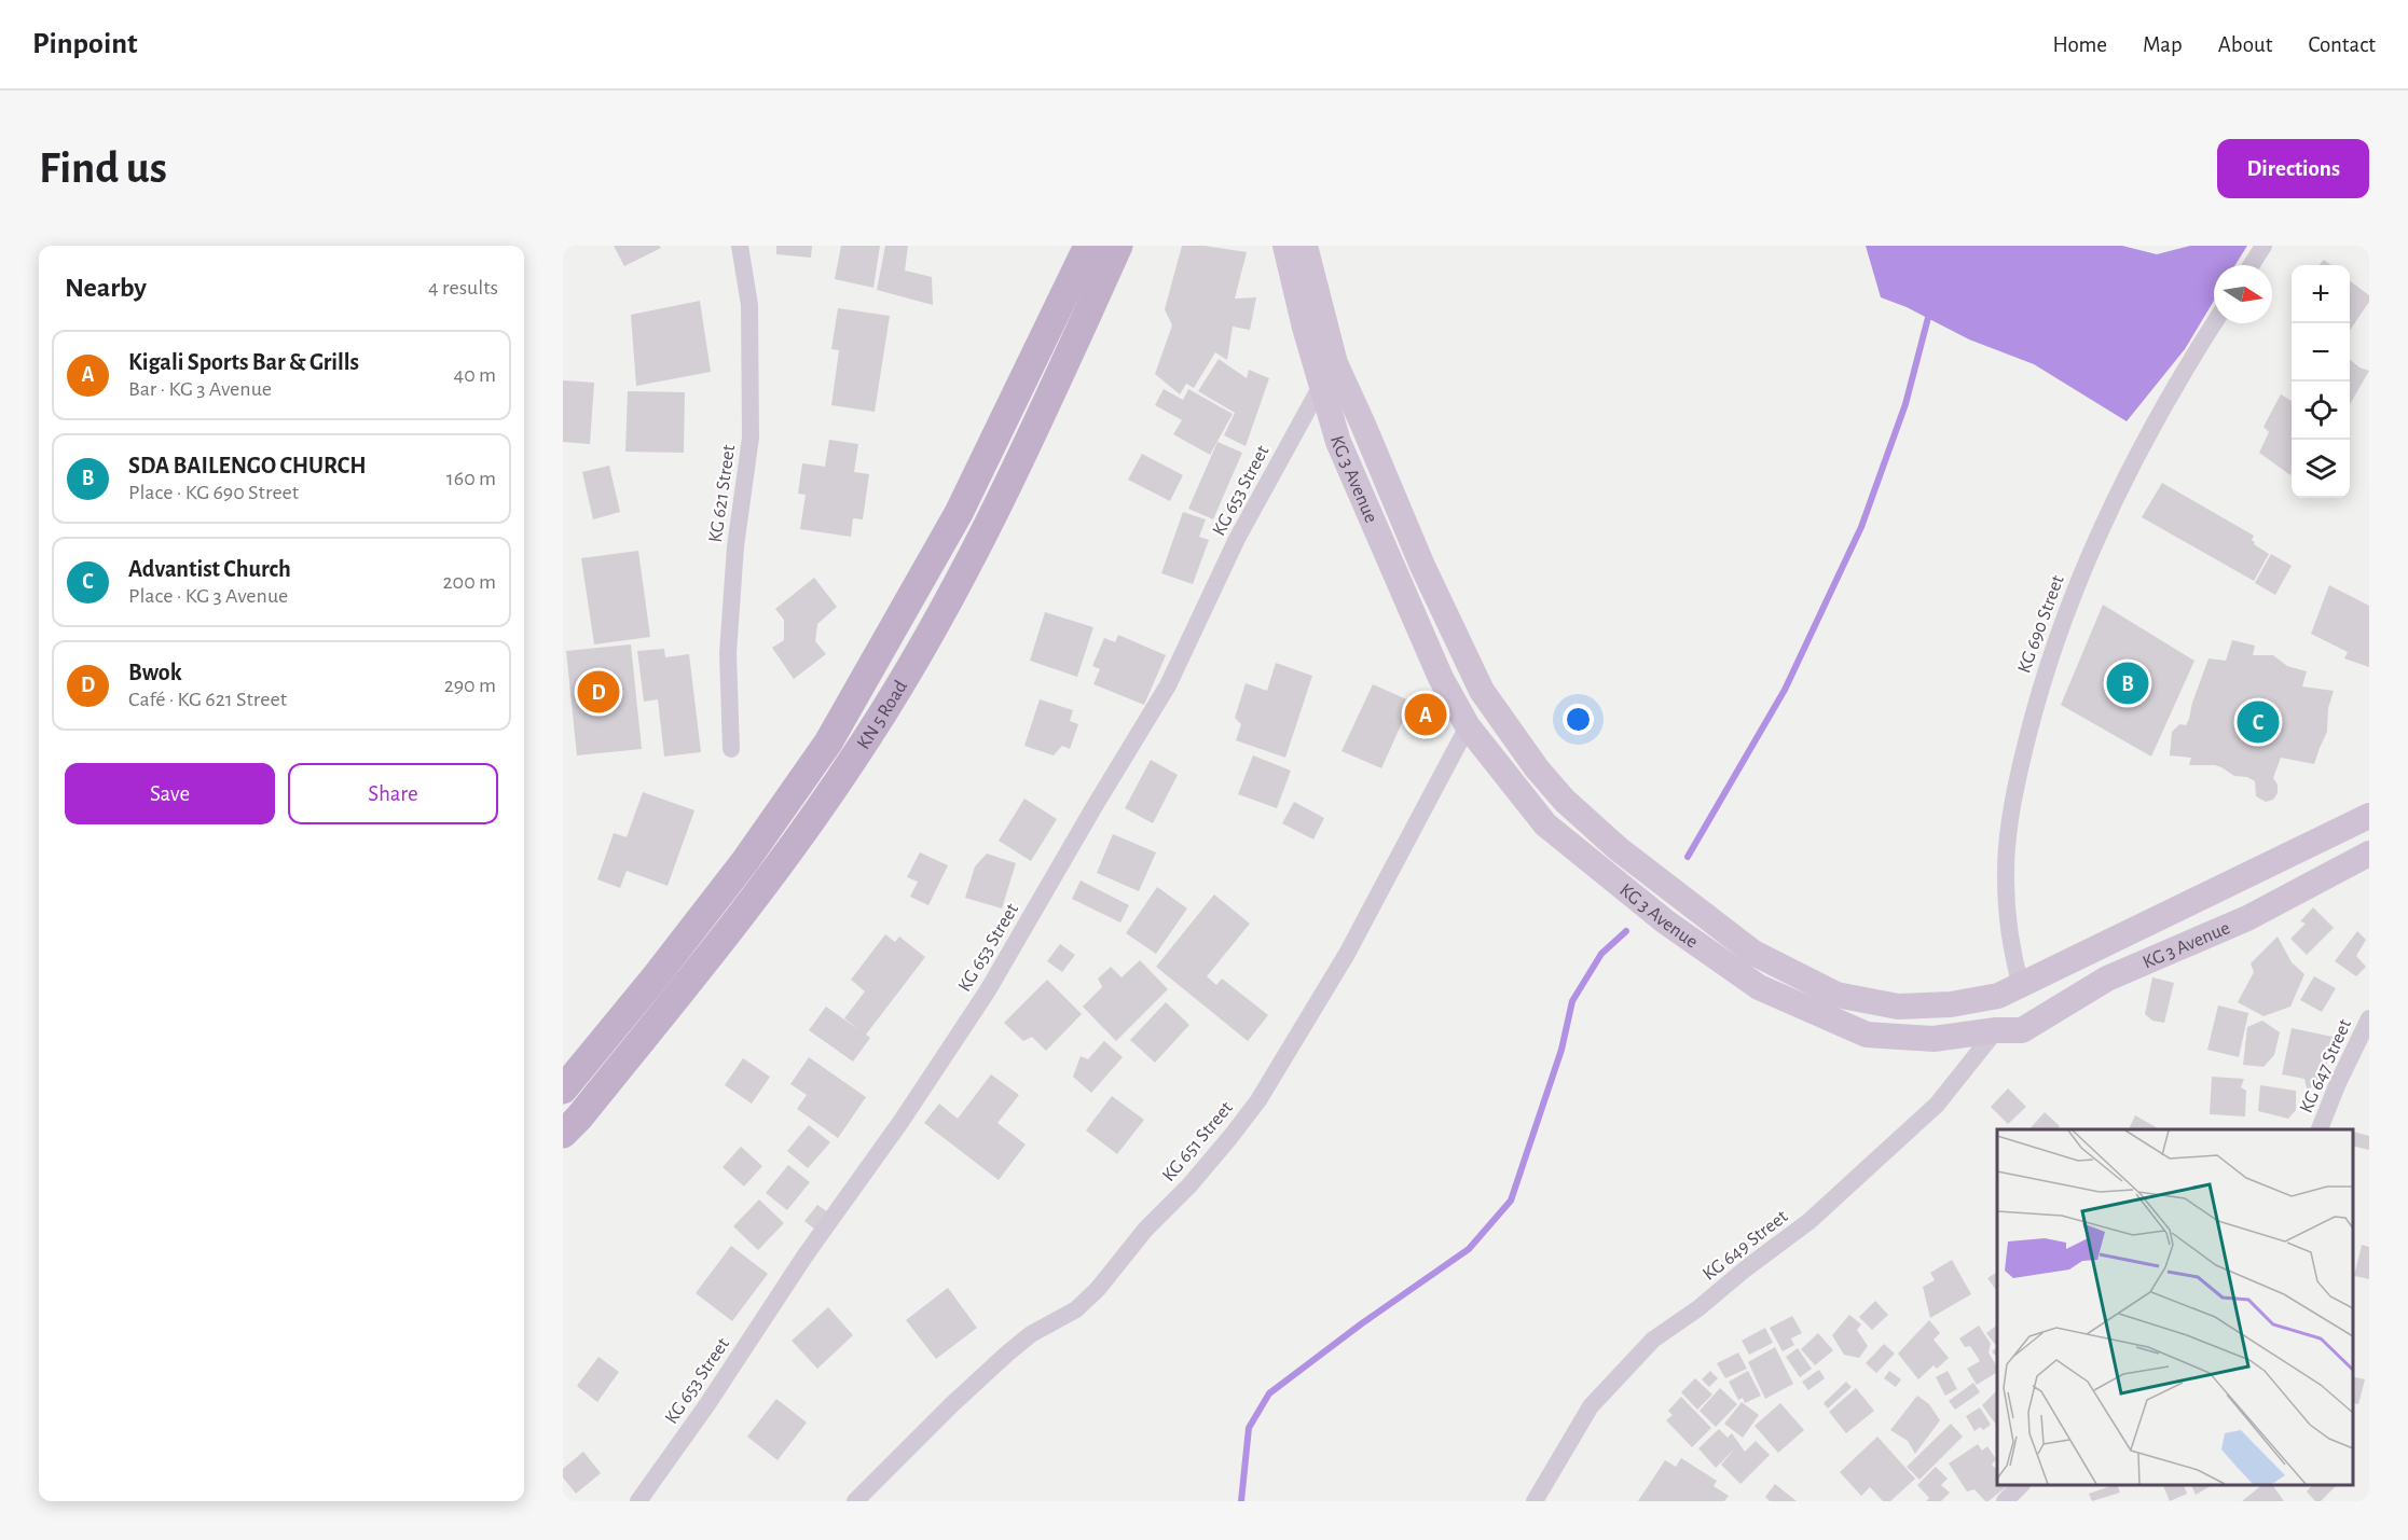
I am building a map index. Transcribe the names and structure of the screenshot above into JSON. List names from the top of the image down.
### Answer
{
  "streets": {
    "main road": ["KG 3 Avenue", "KN 5 Road"],
    "street": [
      "KG 653 Street",
      "KG 621 Street",
      "KG 690 Street",
      "KG 647 Street",
      "KG 651 Street",
      "KG 649 Street"
    ]
  },
  "crossings": [
    ["KG 3 Avenue", "KG 653 Street"],
    ["KG 3 Avenue", "KG 690 Street"],
    ["KG 3 Avenue", "KG 651 Street"],
    ["KG 3 Avenue", "KG 649 Street"]
  ],
  "north": "right",
  "page": {
    "header": "Pinpoint",
    "nav": [
      "Home",
      "Map",
      "About",
      "Contact"
    ],
    "buttons": [
      "Directions",
      ["Save", "Share"]
    ],
    "title": "Find us",
    "heading": ["Nearby", "4 results"],
    "map_buttons": ["+", "−"],
    "list": [
      {
        "mark": "A",
        "name": "Kigali Sports Bar & Grills",
        "note": "Bar · KG 3 Avenue",
        "value": "40 m"
      },
      {
        "mark": "B",
        "name": "SDA BAILENGO CHURCH",
        "note": "Place · KG 690 Street",
        "value": "160 m"
      },
      {
        "mark": "C",
        "name": "Advantist Church",
        "note": "Place · KG 3 Avenue",
        "value": "200 m"
      },
      {
        "mark": "D",
        "name": "Bwok",
        "note": "Café · KG 621 Street",
        "value": "290 m"
      }
    ],
    "pins": [
      "B",
      "D",
      "A",
      "C"
    ]
  }
}
